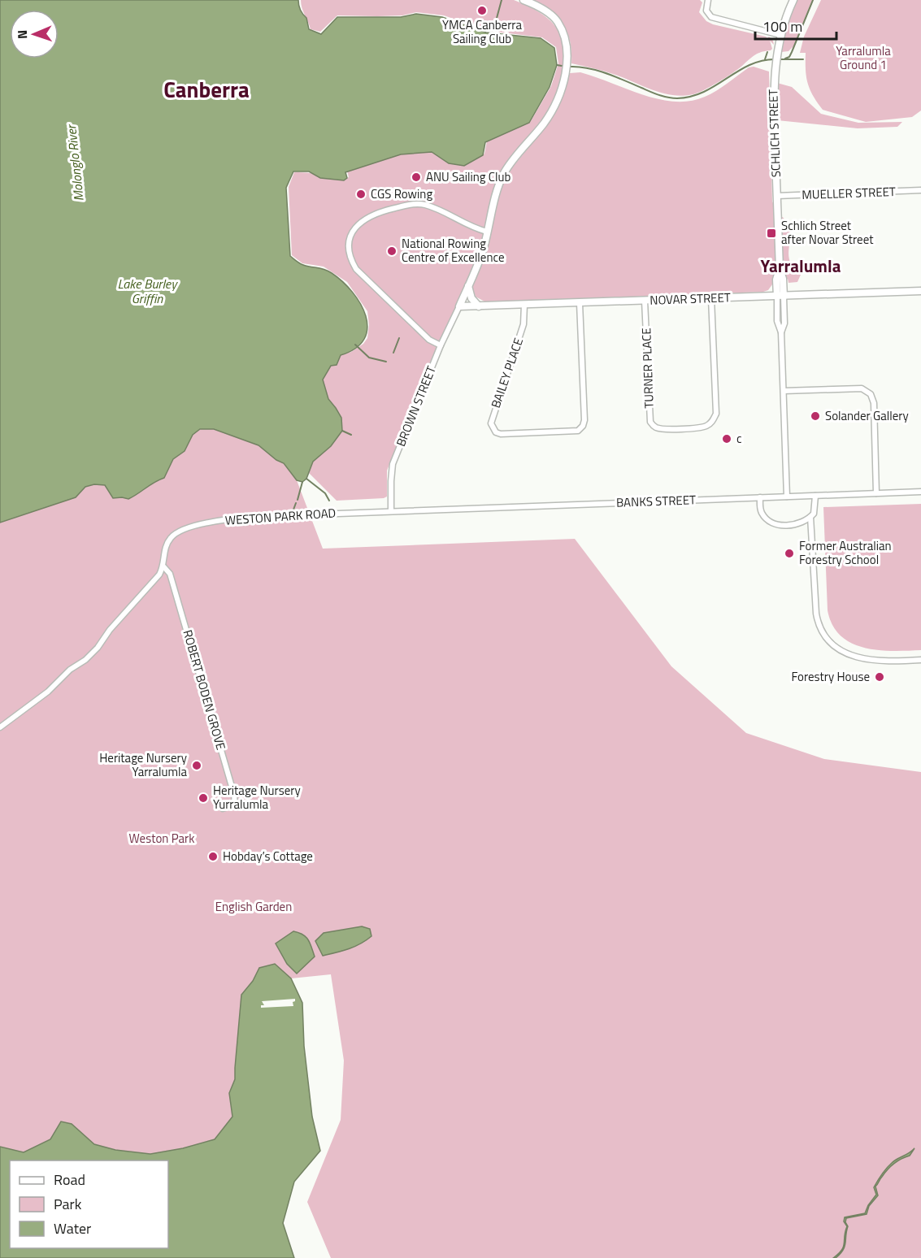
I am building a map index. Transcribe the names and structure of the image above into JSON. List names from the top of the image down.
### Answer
{
  "streets": {
    "main road": ["SCHLICH STREET", "NOVAR STREET"],
    "street": [
      "MUELLER STREET",
      "TURNER PLACE",
      "BAILEY PLACE",
      "BROWN STREET",
      "BANKS STREET",
      "WESTON PARK ROAD",
      "ROBERT BODEN GROVE"
    ]
  },
  "crossings": [
    ["SCHLICH STREET", "MUELLER STREET"],
    ["SCHLICH STREET", "NOVAR STREET"],
    ["SCHLICH STREET", "BANKS STREET"],
    ["NOVAR STREET", "TURNER PLACE"],
    ["NOVAR STREET", "BAILEY PLACE"],
    ["NOVAR STREET", "BROWN STREET"],
    ["BROWN STREET", "BANKS STREET"],
    ["BROWN STREET", "WESTON PARK ROAD"],
    ["BANKS STREET", "WESTON PARK ROAD"],
    ["WESTON PARK ROAD", "ROBERT BODEN GROVE"]
  ],
  "districts": ["Canberra", "Yarralumla"],
  "water": ["Molonglo River", "Lake Burley Griffin"],
  "parks": ["Yarralumla Ground 1", "Weston Park", "English Garden"],
  "places": {
    "other": [
      "YMCA Canberra Sailing Club",
      "ANU Sailing Club",
      "CGS Rowing",
      "National Rowing Centre of Excellence",
      "Solander Gallery",
      "c",
      "Former Australian Forestry School",
      "Forestry House",
      "Heritage Nursery Yarralumla",
      "Heritage Nursery Yurralumla",
      "Hobday’s Cottage"
    ],
    "transit": ["Schlich Street after Novar Street"]
  },
  "legend": ["Road", "Park", "Water"],
  "scale_bar": "100 m",
  "north": "left"
}
